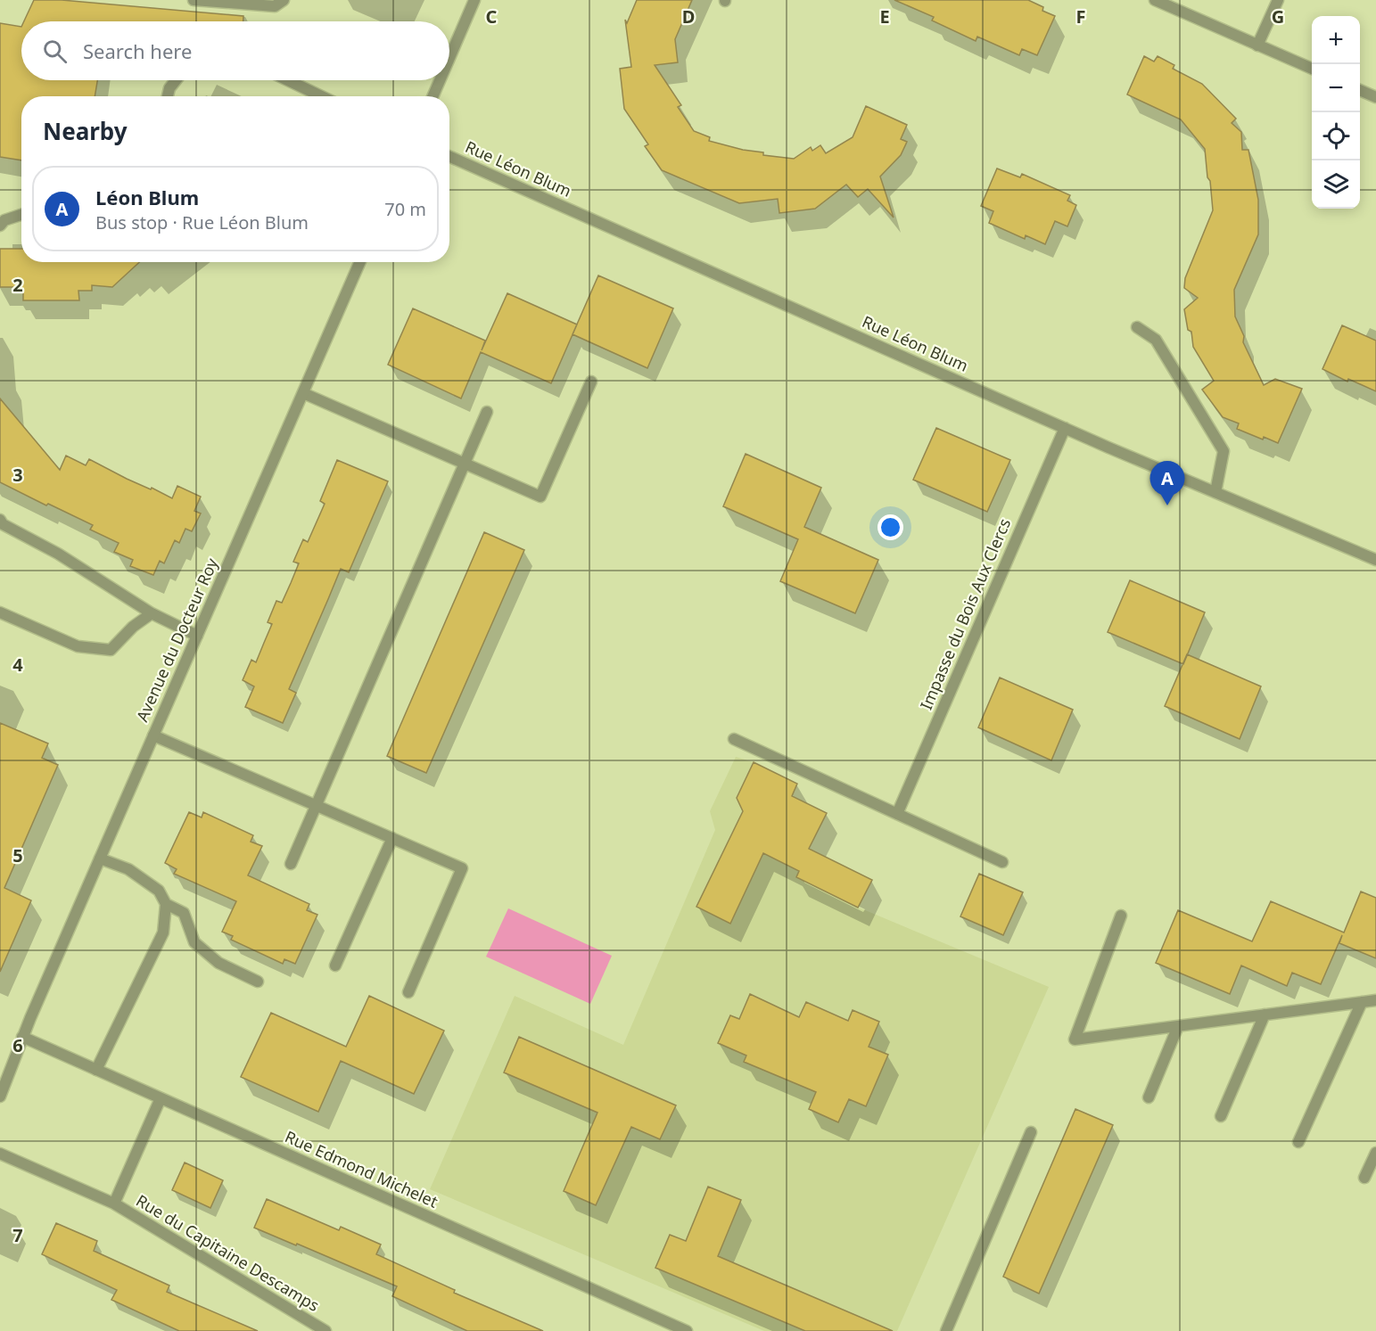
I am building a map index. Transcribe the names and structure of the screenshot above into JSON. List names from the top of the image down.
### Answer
{
  "streets": {
    "street": [
      "Rue Léon Blum",
      "Impasse du Bois Aux Clercs",
      "Avenue du Docteur Roy",
      "Rue Edmond Michelet",
      "Rue du Capitaine Descamps"
    ]
  },
  "crossings": [
    ["Rue Léon Blum", "Impasse du Bois Aux Clercs"],
    ["Avenue du Docteur Roy", "Rue Edmond Michelet"],
    ["Rue Edmond Michelet", "Rue du Capitaine Descamps"]
  ],
  "page": {
    "map_buttons": ["+", "−"],
    "search": "Search here",
    "heading": "Nearby",
    "list": [
      {
        "mark": "A",
        "name": "Léon Blum",
        "note": "Bus stop · Rue Léon Blum",
        "value": "70 m"
      }
    ],
    "pins": "A"
  },
  "grid": {
    "columns": [
      "C",
      "D",
      "E",
      "F",
      "G"
    ],
    "rows": [
      "2",
      "3",
      "4",
      "5",
      "6",
      "7"
    ]
  }
}
